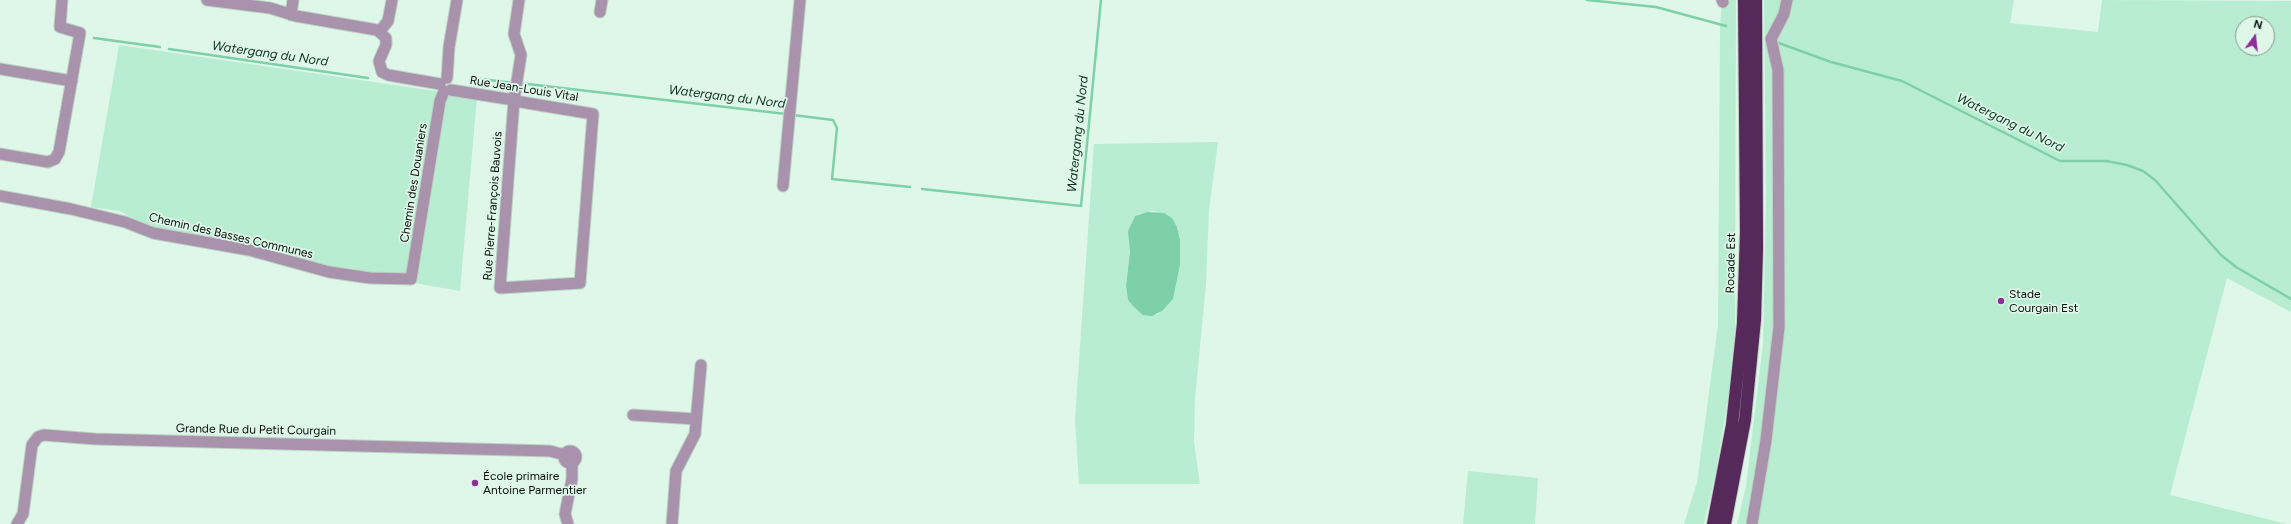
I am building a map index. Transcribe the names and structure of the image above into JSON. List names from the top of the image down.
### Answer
{
  "streets": {
    "highway": ["Rocade Est"],
    "street": [
      "Rue Jean-Louis Vital",
      "Chemin des Douaniers",
      "Rue Pierre-François Bauvois",
      "Chemin des Basses Communes",
      "Grande Rue du Petit Courgain"
    ]
  },
  "crossings": [
    ["Rue Jean-Louis Vital", "Chemin des Douaniers"],
    ["Rue Jean-Louis Vital", "Rue Pierre-François Bauvois"],
    ["Chemin des Douaniers", "Chemin des Basses Communes"]
  ],
  "water": ["Watergang du Nord"],
  "places": ["Stade Courgain Est", "École primaire Antoine Parmentier"],
  "north": "top"
}
